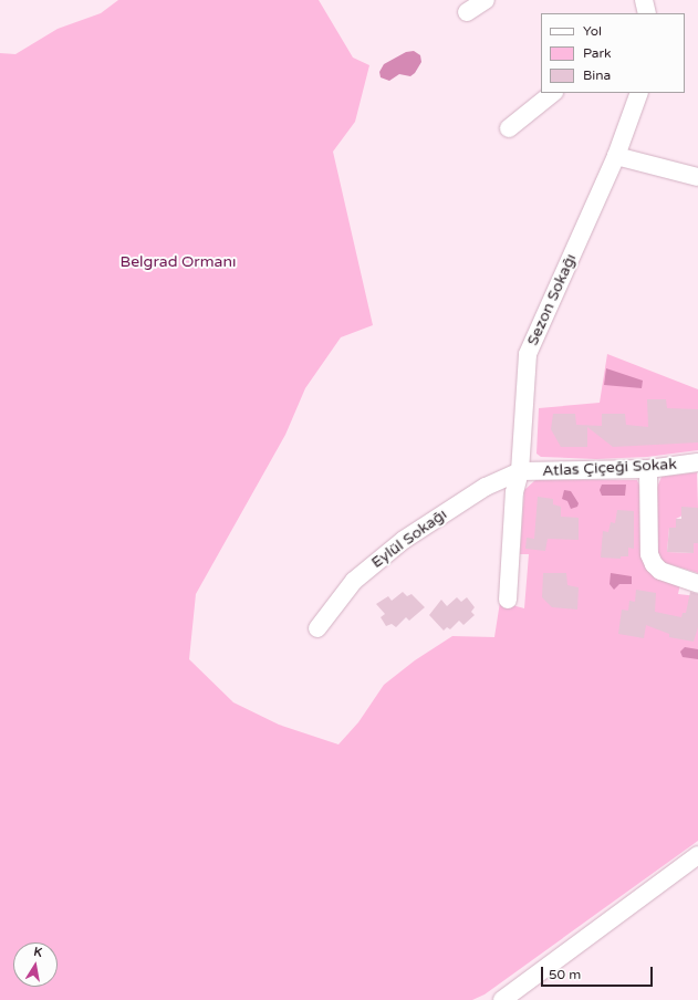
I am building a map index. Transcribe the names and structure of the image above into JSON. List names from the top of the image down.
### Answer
{
  "streets": {
    "street": ["Sezon Sokağı", "Atlas Çiçeği Sokak", "Eylül Sokağı"]
  },
  "crossings": [
    ["Sezon Sokağı", "Atlas Çiçeği Sokak"],
    ["Sezon Sokağı", "Eylül Sokağı"],
    ["Atlas Çiçeği Sokak", "Eylül Sokağı"]
  ],
  "parks": ["Belgrad Ormanı"],
  "legend": ["Yol", "Park", "Bina"],
  "scale_bar": "50 m",
  "north": "top"
}
